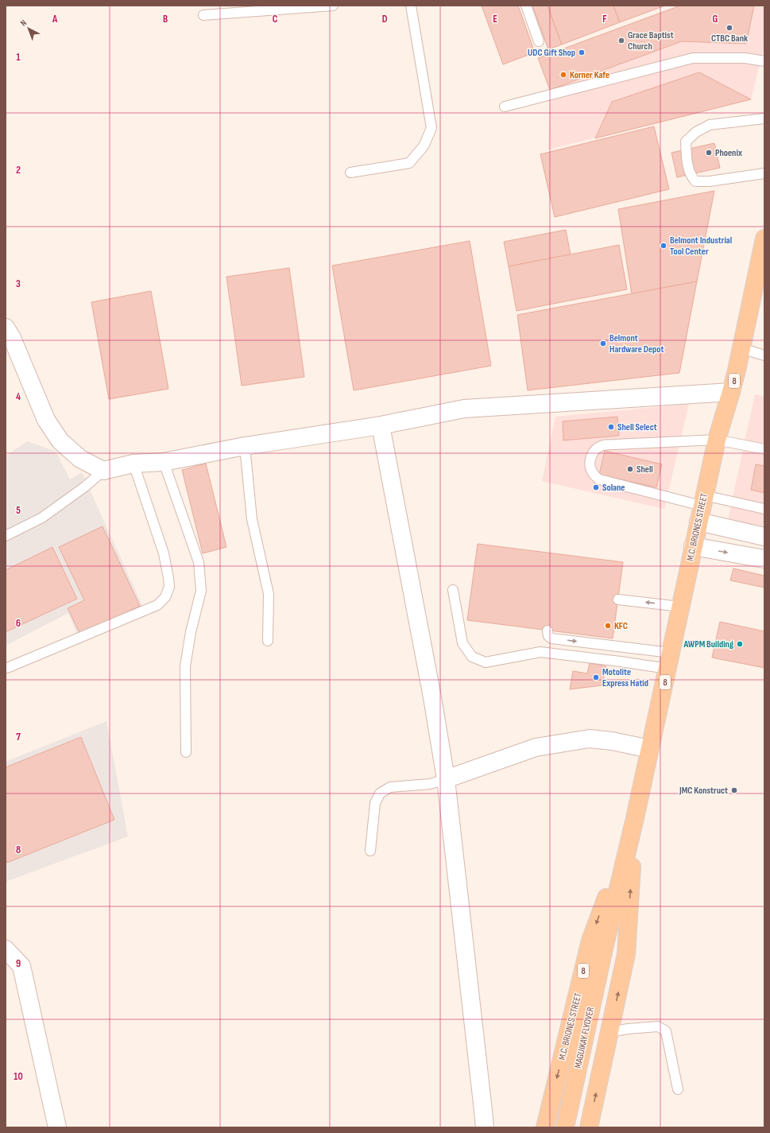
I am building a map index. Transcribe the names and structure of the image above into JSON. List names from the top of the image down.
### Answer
{
  "streets": {
    "main road": ["8", "M.C. BRIONES STREET", "MAGUIKAY FLYOVER"]
  },
  "crossings": [
    ["M.C. BRIONES STREET", "MAGUIKAY FLYOVER"]
  ],
  "places": [
    "CTBC Bank",
    "Grace Baptist Church",
    "UDC Gift Shop",
    "Korner Kafe",
    "Phoenix",
    "Belmont Industrial Tool Center",
    "Belmont Hardware Depot",
    "Shell Select",
    "Shell",
    "Solane",
    "KFC",
    "AWPM Building",
    "Motolite Express Hatid",
    "JMC Konstruct"
  ],
  "north": "top left",
  "grid": {
    "columns": [
      "A",
      "B",
      "C",
      "D",
      "E",
      "F",
      "G"
    ],
    "rows": [
      "1",
      "2",
      "3",
      "4",
      "5",
      "6",
      "7",
      "8",
      "9",
      "10"
    ]
  }
}
